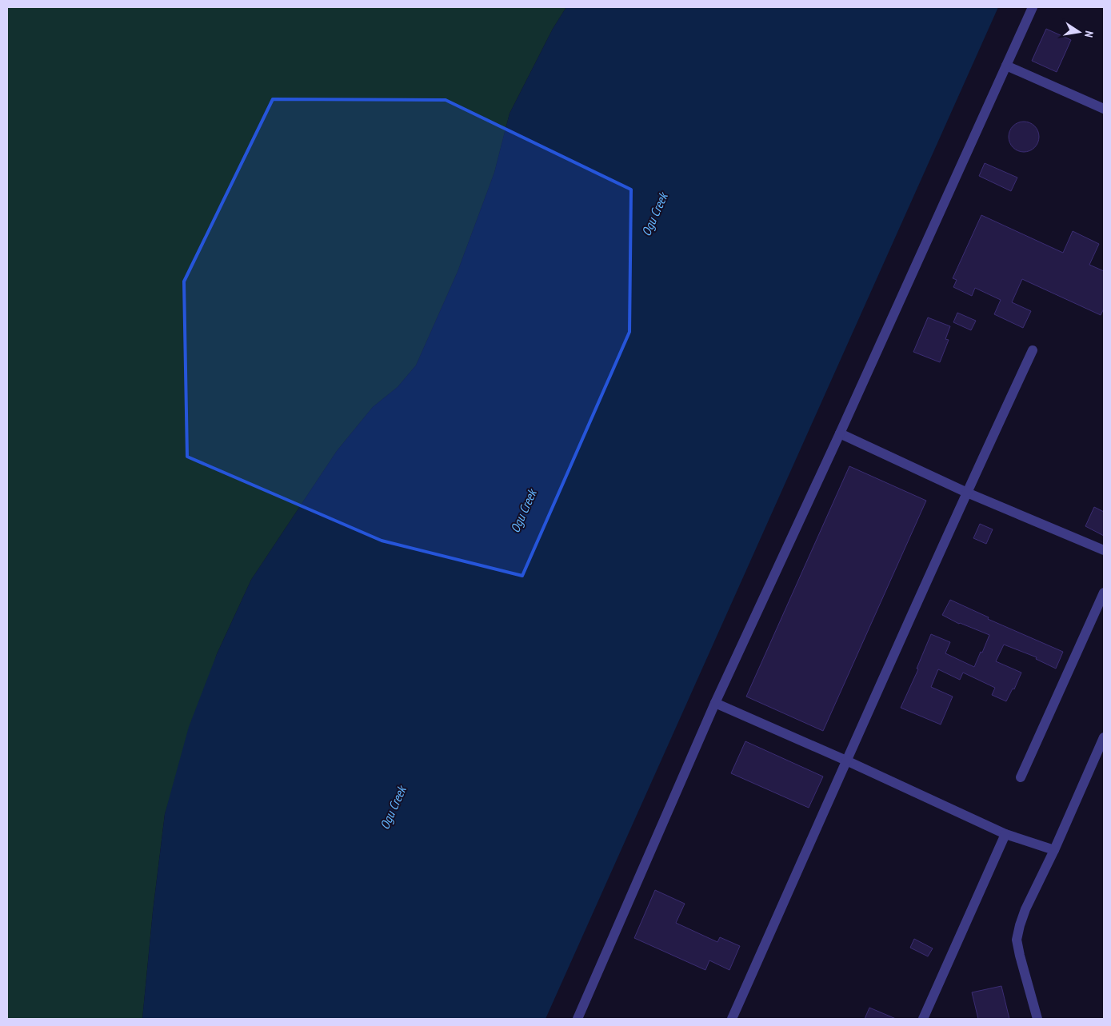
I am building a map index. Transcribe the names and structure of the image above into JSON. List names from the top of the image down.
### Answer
{
  "water": ["Ogu Creek"],
  "north": "right"
}
